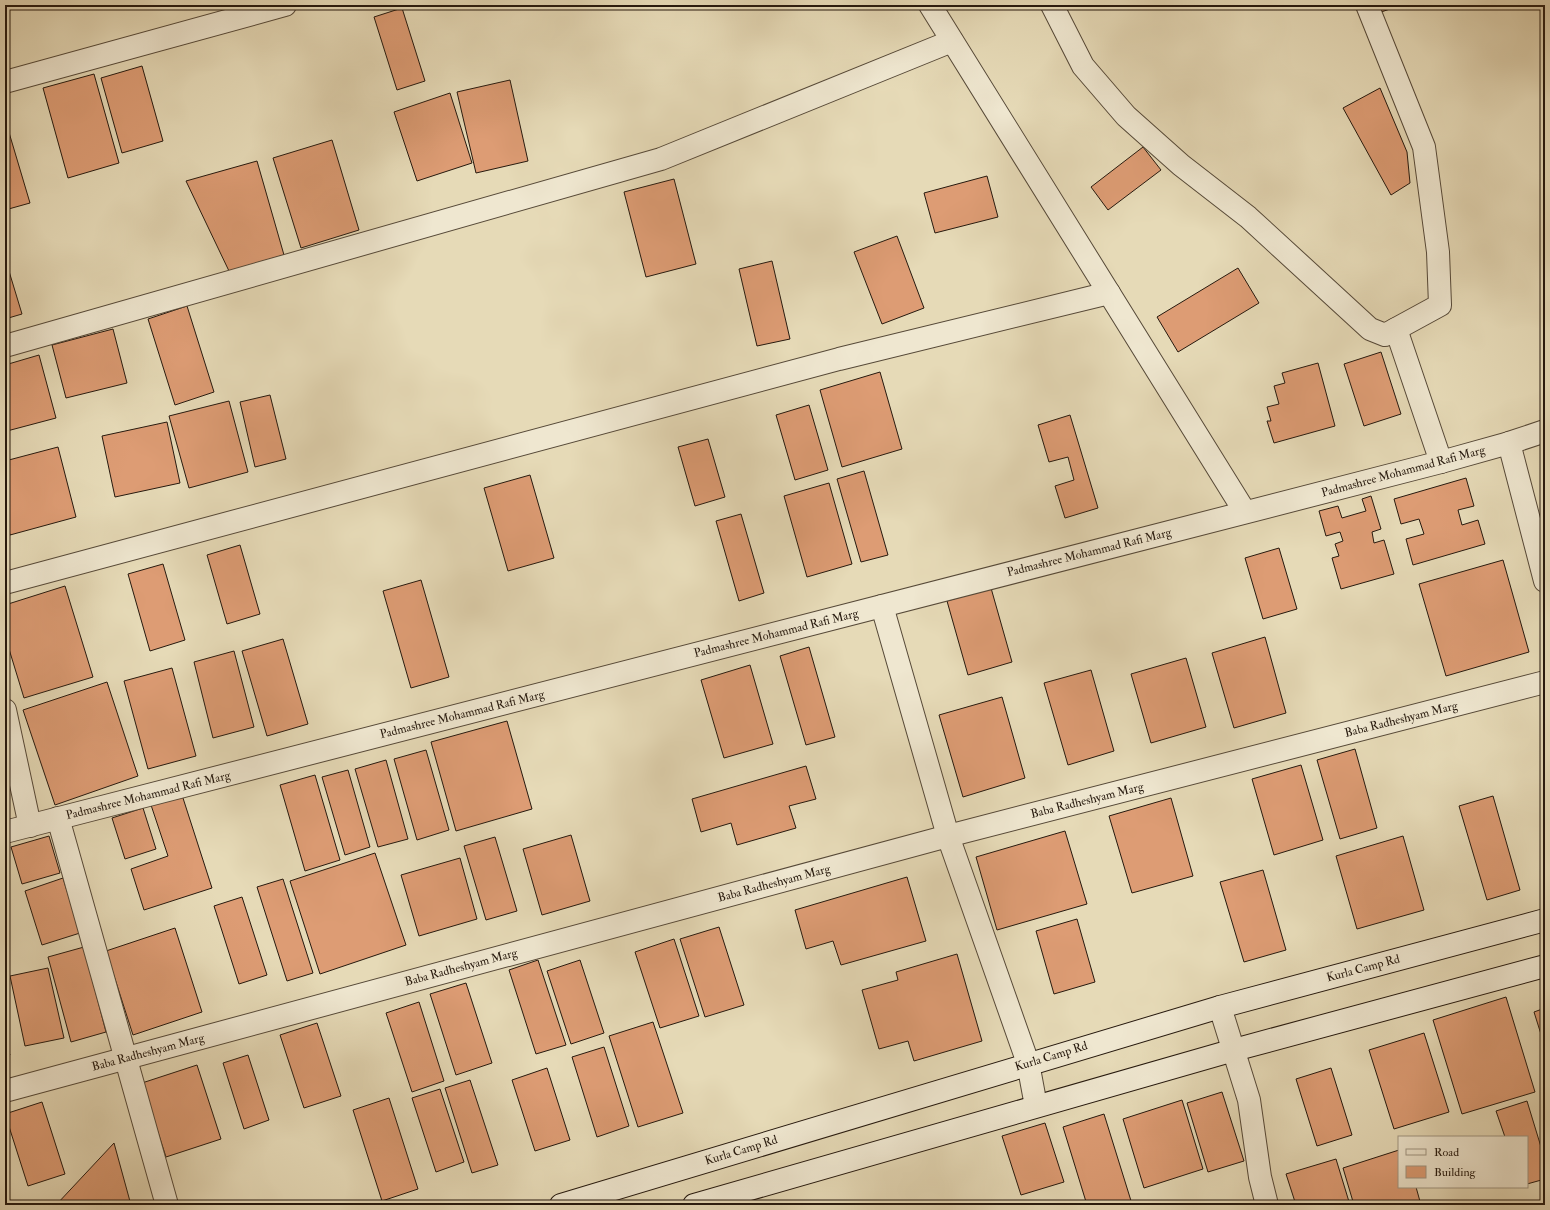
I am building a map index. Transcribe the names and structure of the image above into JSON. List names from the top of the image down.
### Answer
{
  "streets": {
    "street": ["Padmashree Mohammad Rafi Marg", "Baba Radheshyam Marg", "Kurla Camp Rd"]
  },
  "legend": ["Road", "Building"]
}
